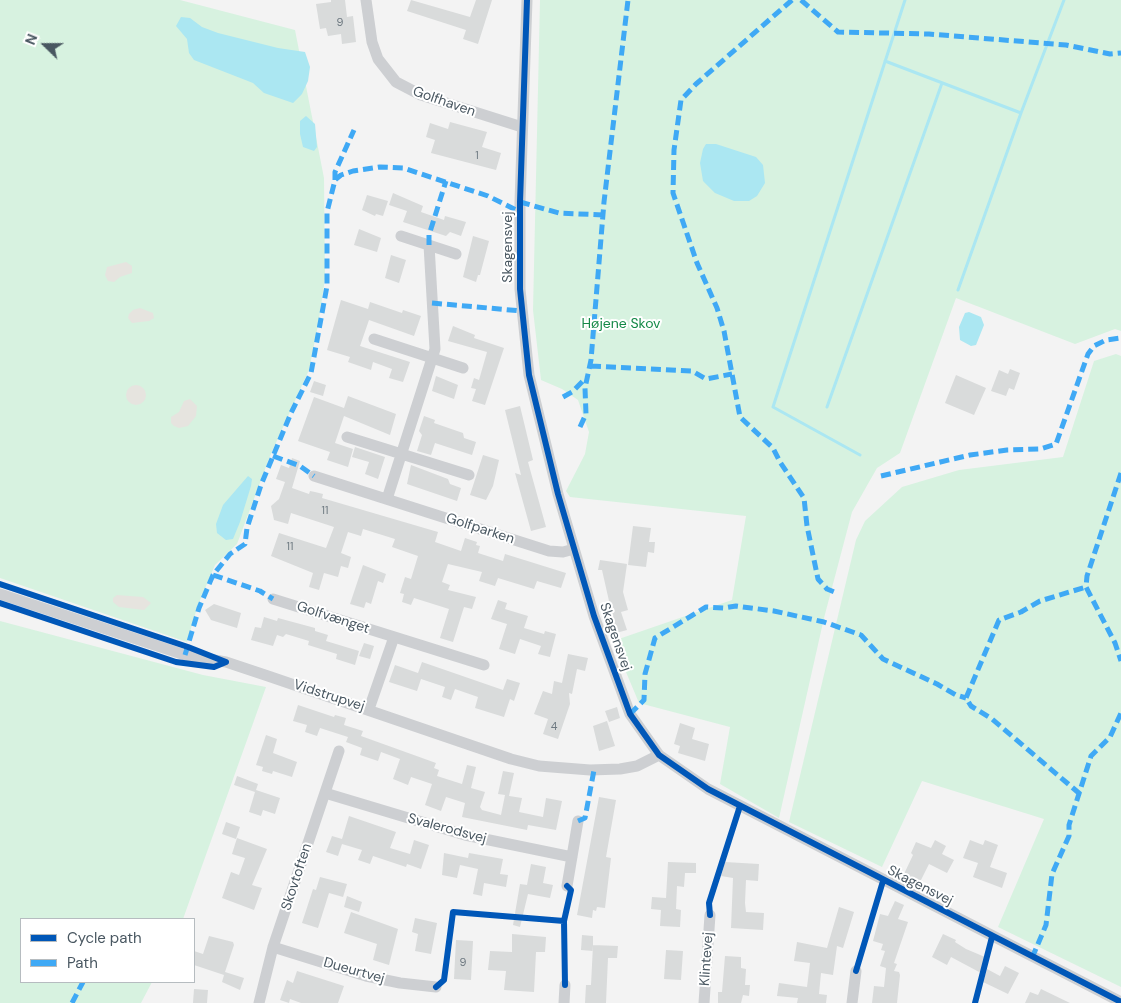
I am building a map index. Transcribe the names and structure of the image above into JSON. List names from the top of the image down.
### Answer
{
  "streets": {
    "street": [
      "Golfhaven",
      "Skagensvej",
      "Golfparken",
      "Golfvænget",
      "Vidstrupvej",
      "Svalerodsvej",
      "Skovtoften",
      "Klintevej",
      "Dueurtvej"
    ]
  },
  "crossings": [
    ["Golfhaven", "Skagensvej"],
    ["Skagensvej", "Golfparken"],
    ["Skagensvej", "Vidstrupvej"],
    ["Svalerodsvej", "Skovtoften"],
    ["Skovtoften", "Dueurtvej"]
  ],
  "parks": ["Højene Skov"],
  "house_numbers": [
    "9",
    "1",
    "11",
    "11",
    "4",
    "9"
  ],
  "legend": ["Cycle path", "Path"],
  "north": "left"
}
